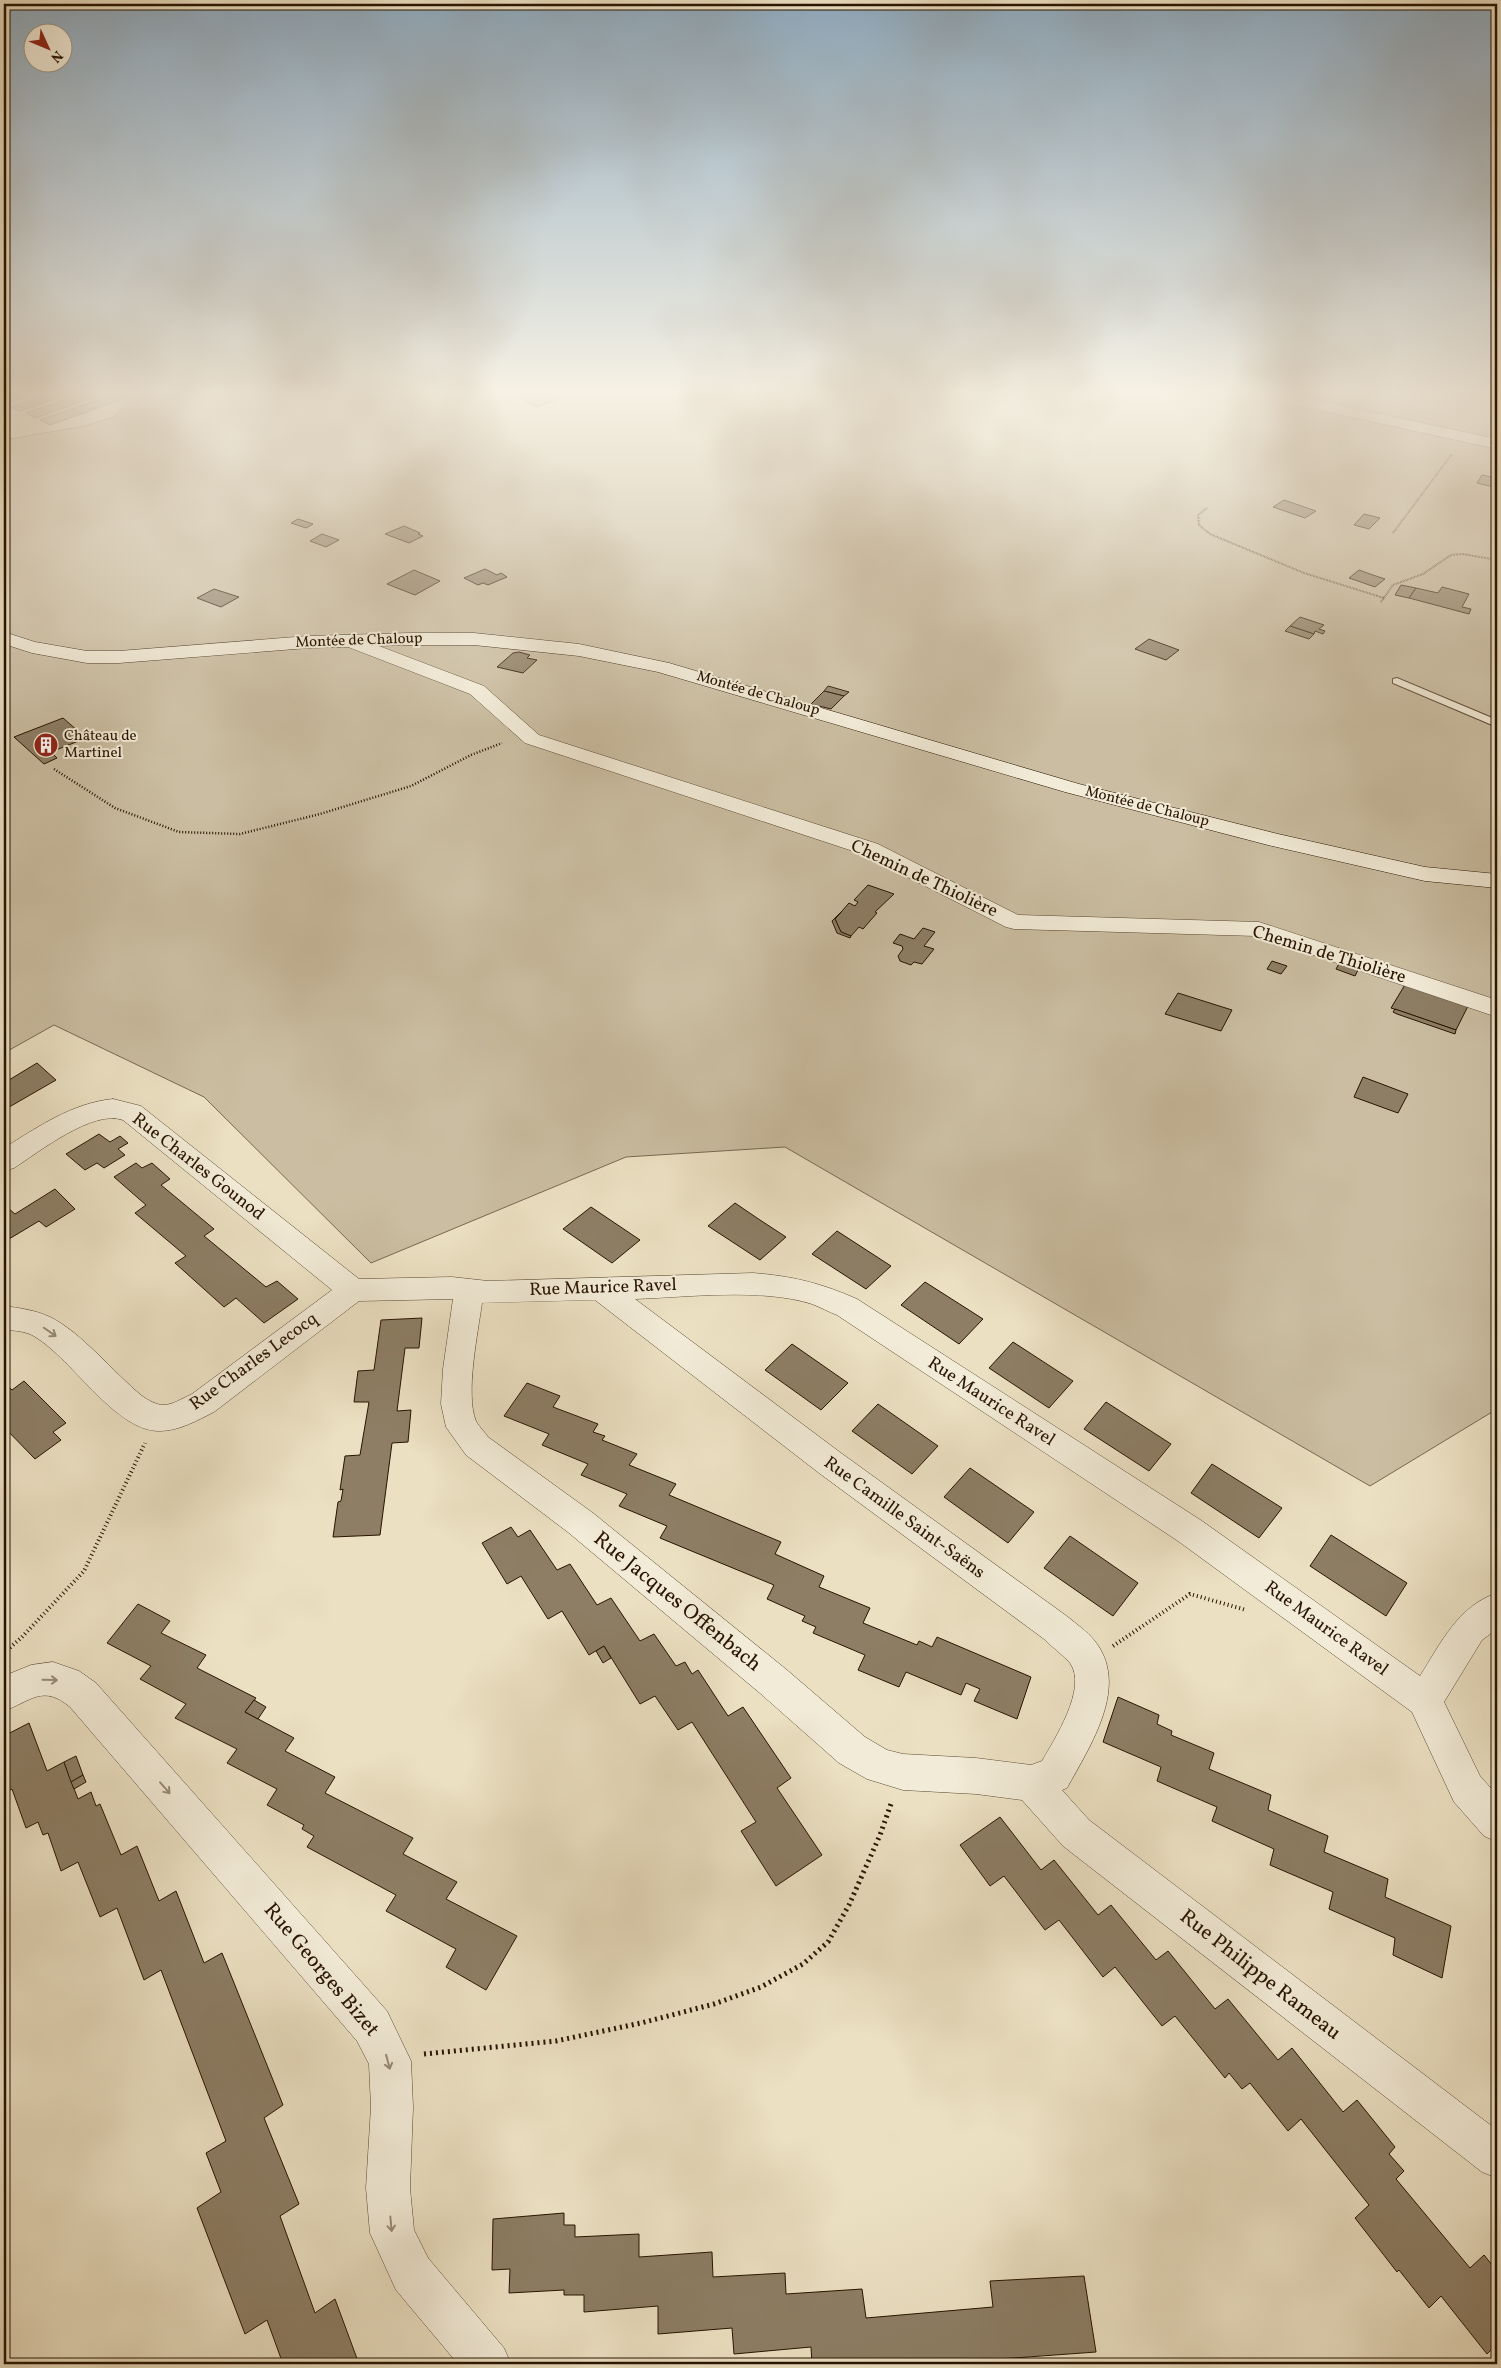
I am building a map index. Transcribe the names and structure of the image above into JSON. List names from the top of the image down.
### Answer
{
  "streets": {
    "street": [
      "Montée de Chaloup",
      "Chemin de Thiolière",
      "Rue Charles Gounod",
      "Rue Maurice Ravel",
      "Rue Charles Lecocq",
      "Rue Camille Saint-Saëns",
      "Rue Jacques Offenbach",
      "Rue Georges Bizet",
      "Rue Philippe Rameau"
    ]
  },
  "crossings": [
    ["Montée de Chaloup", "Chemin de Thiolière"],
    ["Rue Charles Gounod", "Rue Maurice Ravel"],
    ["Rue Charles Gounod", "Rue Charles Lecocq"],
    ["Rue Maurice Ravel", "Rue Charles Lecocq"],
    ["Rue Maurice Ravel", "Rue Camille Saint-Saëns"],
    ["Rue Maurice Ravel", "Rue Jacques Offenbach"],
    ["Rue Jacques Offenbach", "Rue Philippe Rameau"]
  ],
  "one_way": ["Rue Georges Bizet"],
  "places": {
    "building": ["Château de Martinel"]
  },
  "north": "bottom right"
}
